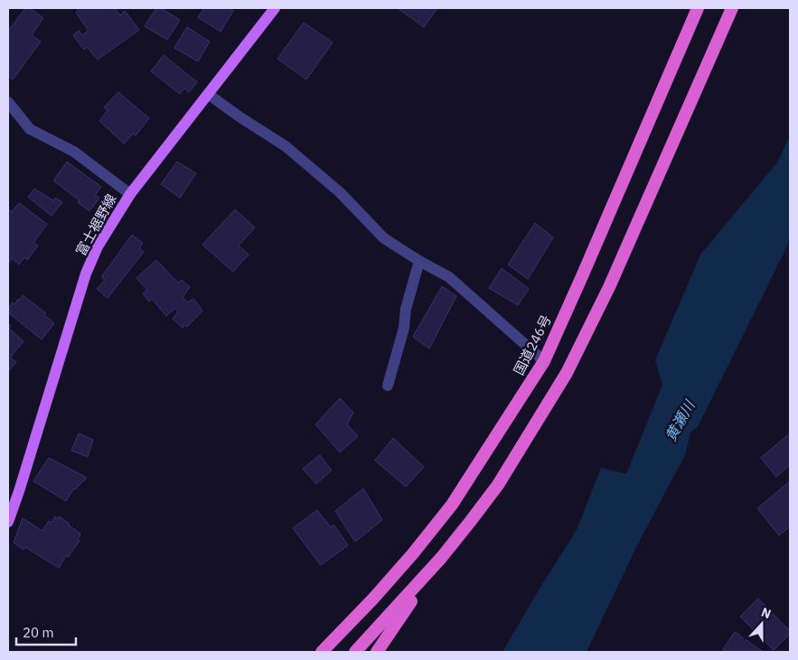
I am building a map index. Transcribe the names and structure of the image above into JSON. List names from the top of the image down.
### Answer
{
  "streets": {
    "highway": ["国道246号"],
    "main road": ["富士裾野線"]
  },
  "water": ["黄瀬川"],
  "scale_bar": "20 m",
  "north": "top"
}
